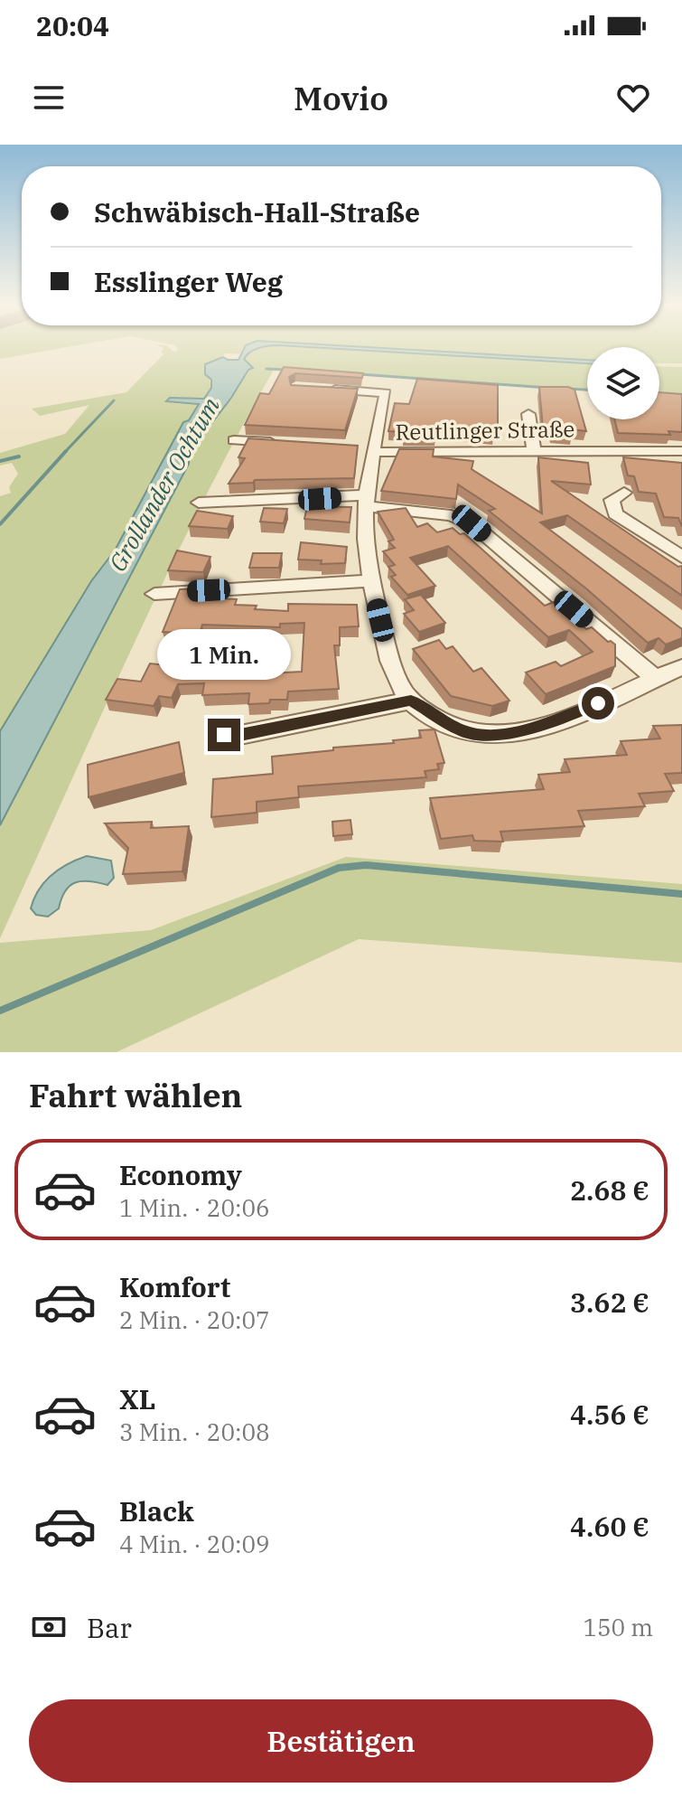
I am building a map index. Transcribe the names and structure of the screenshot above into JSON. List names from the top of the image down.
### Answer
{
  "streets": {
    "street": ["Reutlinger Straße"]
  },
  "water": ["Grollander Ochtum"],
  "page": {
    "status": "20:04",
    "header": "Movio",
    "banner": ["Schwäbisch-Hall-Straße", "Esslinger Weg"],
    "bubble": "1 Min.",
    "heading": "Fahrt wählen",
    "list": [
      {
        "name": "Economy",
        "note": "1 Min. · 20:06",
        "value": "2.68 €"
      },
      {
        "name": "Komfort",
        "note": "2 Min. · 20:07",
        "value": "3.62 €"
      },
      {
        "name": "XL",
        "note": "3 Min. · 20:08",
        "value": "4.56 €"
      },
      {
        "name": "Black",
        "note": "4 Min. · 20:09",
        "value": "4.60 €"
      }
    ],
    "pay": ["Bar", "150 m"],
    "buttons": "Bestätigen"
  }
}
